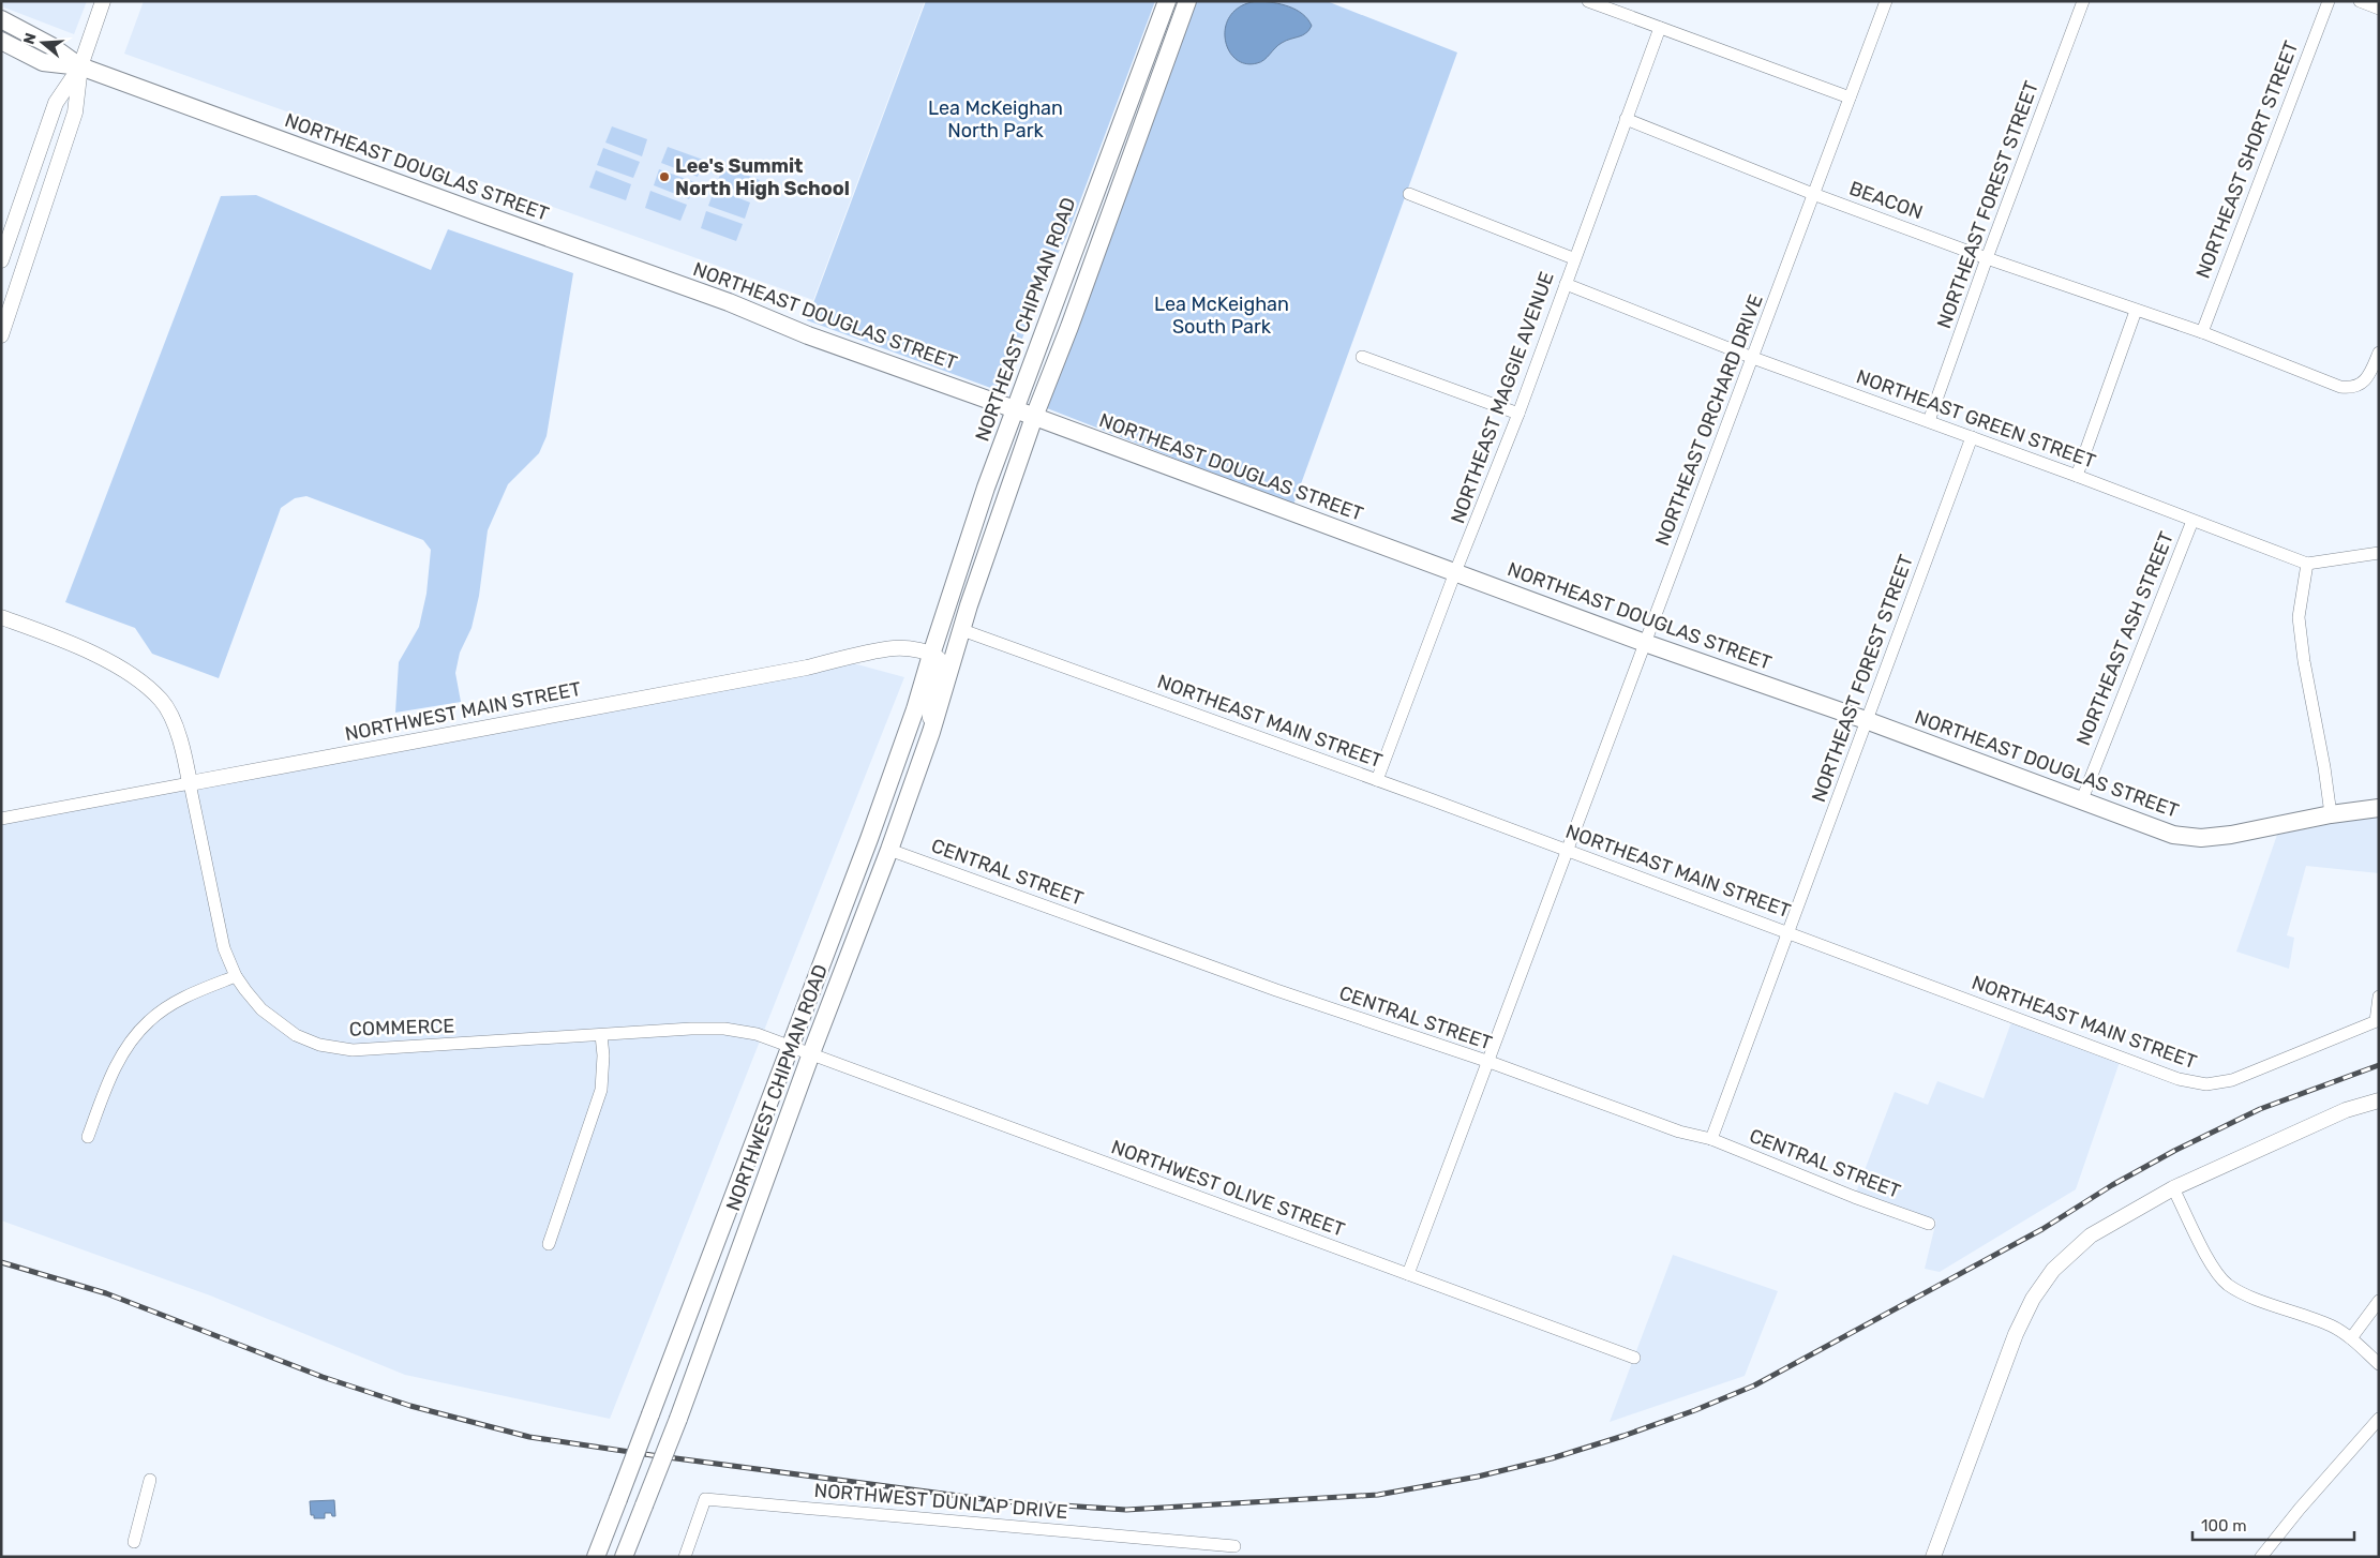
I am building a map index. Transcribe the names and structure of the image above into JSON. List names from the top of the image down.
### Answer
{
  "streets": {
    "main road": ["NORTHEAST DOUGLAS STREET", "NORTHEAST CHIPMAN ROAD", "NORTHWEST CHIPMAN ROAD"],
    "street": [
      "NORTHEAST SHORT STREET",
      "BEACON",
      "NORTHEAST FOREST STREET",
      "NORTHEAST MAGGIE AVENUE",
      "NORTHEAST GREEN STREET",
      "NORTHEAST ORCHARD DRIVE",
      "NORTHEAST ASH STREET",
      "NORTHWEST MAIN STREET",
      "NORTHEAST MAIN STREET",
      "CENTRAL STREET",
      "COMMERCE",
      "NORTHWEST OLIVE STREET",
      "NORTHWEST DUNLAP DRIVE"
    ]
  },
  "crossings": [
    ["NORTHEAST SHORT STREET", "BEACON"],
    ["NORTHEAST DOUGLAS STREET", "NORTHEAST FOREST STREET"],
    ["NORTHEAST DOUGLAS STREET", "NORTHEAST CHIPMAN ROAD"],
    ["NORTHEAST DOUGLAS STREET", "NORTHEAST MAGGIE AVENUE"],
    ["NORTHEAST DOUGLAS STREET", "NORTHEAST ORCHARD DRIVE"],
    ["NORTHEAST DOUGLAS STREET", "NORTHEAST ASH STREET"],
    ["BEACON", "NORTHEAST FOREST STREET"],
    ["BEACON", "NORTHEAST MAGGIE AVENUE"],
    ["BEACON", "NORTHEAST ORCHARD DRIVE"],
    ["NORTHEAST FOREST STREET", "NORTHEAST GREEN STREET"],
    ["NORTHEAST FOREST STREET", "NORTHEAST MAIN STREET"],
    ["NORTHEAST FOREST STREET", "CENTRAL STREET"],
    ["NORTHEAST CHIPMAN ROAD", "NORTHWEST MAIN STREET"],
    ["NORTHEAST CHIPMAN ROAD", "NORTHWEST CHIPMAN ROAD"],
    ["NORTHEAST MAGGIE AVENUE", "NORTHEAST GREEN STREET"],
    ["NORTHEAST MAGGIE AVENUE", "NORTHEAST MAIN STREET"],
    ["NORTHEAST GREEN STREET", "NORTHEAST ORCHARD DRIVE"],
    ["NORTHEAST GREEN STREET", "NORTHEAST ASH STREET"],
    ["NORTHEAST ORCHARD DRIVE", "NORTHEAST MAIN STREET"],
    ["NORTHEAST ORCHARD DRIVE", "CENTRAL STREET"],
    ["NORTHEAST ORCHARD DRIVE", "NORTHWEST OLIVE STREET"],
    ["NORTHWEST MAIN STREET", "COMMERCE"],
    ["NORTHWEST MAIN STREET", "NORTHWEST CHIPMAN ROAD"],
    ["NORTHEAST MAIN STREET", "NORTHWEST CHIPMAN ROAD"],
    ["CENTRAL STREET", "NORTHWEST CHIPMAN ROAD"],
    ["COMMERCE", "NORTHWEST CHIPMAN ROAD"],
    ["COMMERCE", "NORTHWEST OLIVE STREET"],
    ["NORTHWEST CHIPMAN ROAD", "NORTHWEST OLIVE STREET"]
  ],
  "parks": ["Lea McKeighan North Park", "Lea McKeighan South Park"],
  "places": ["Lee's Summit North High School"],
  "scale_bar": "100 m",
  "north": "left"
}
